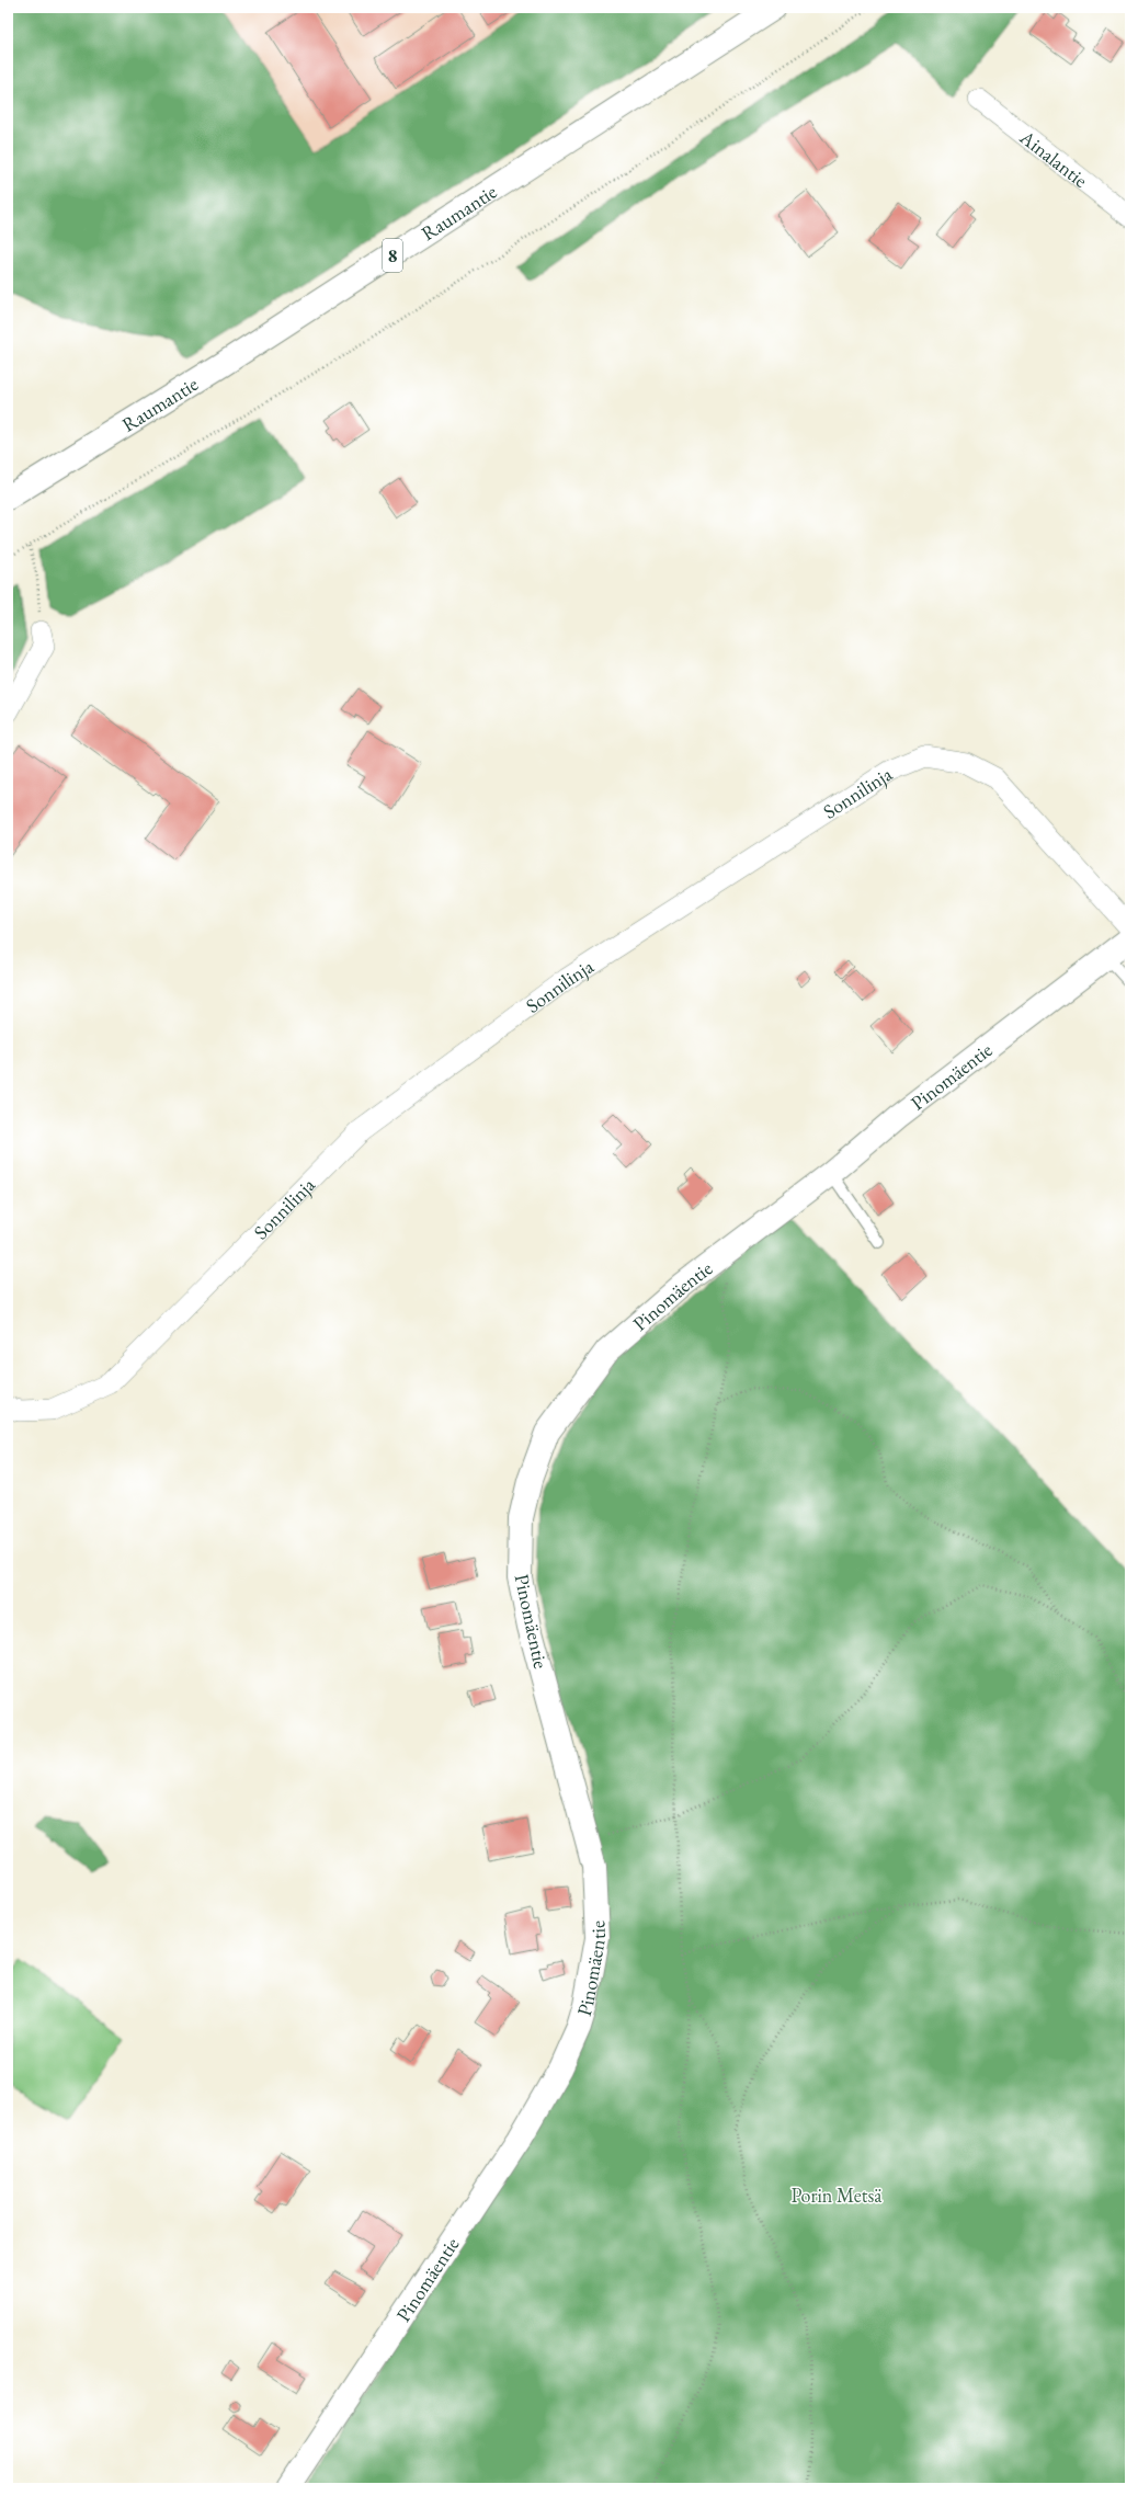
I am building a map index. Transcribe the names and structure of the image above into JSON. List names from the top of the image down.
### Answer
{
  "streets": {
    "main road": ["Raumantie", "8", "Pinomäentie"],
    "street": ["Ainalantie", "Sonnilinja"]
  },
  "parks": ["Porin Metsä"]
}
